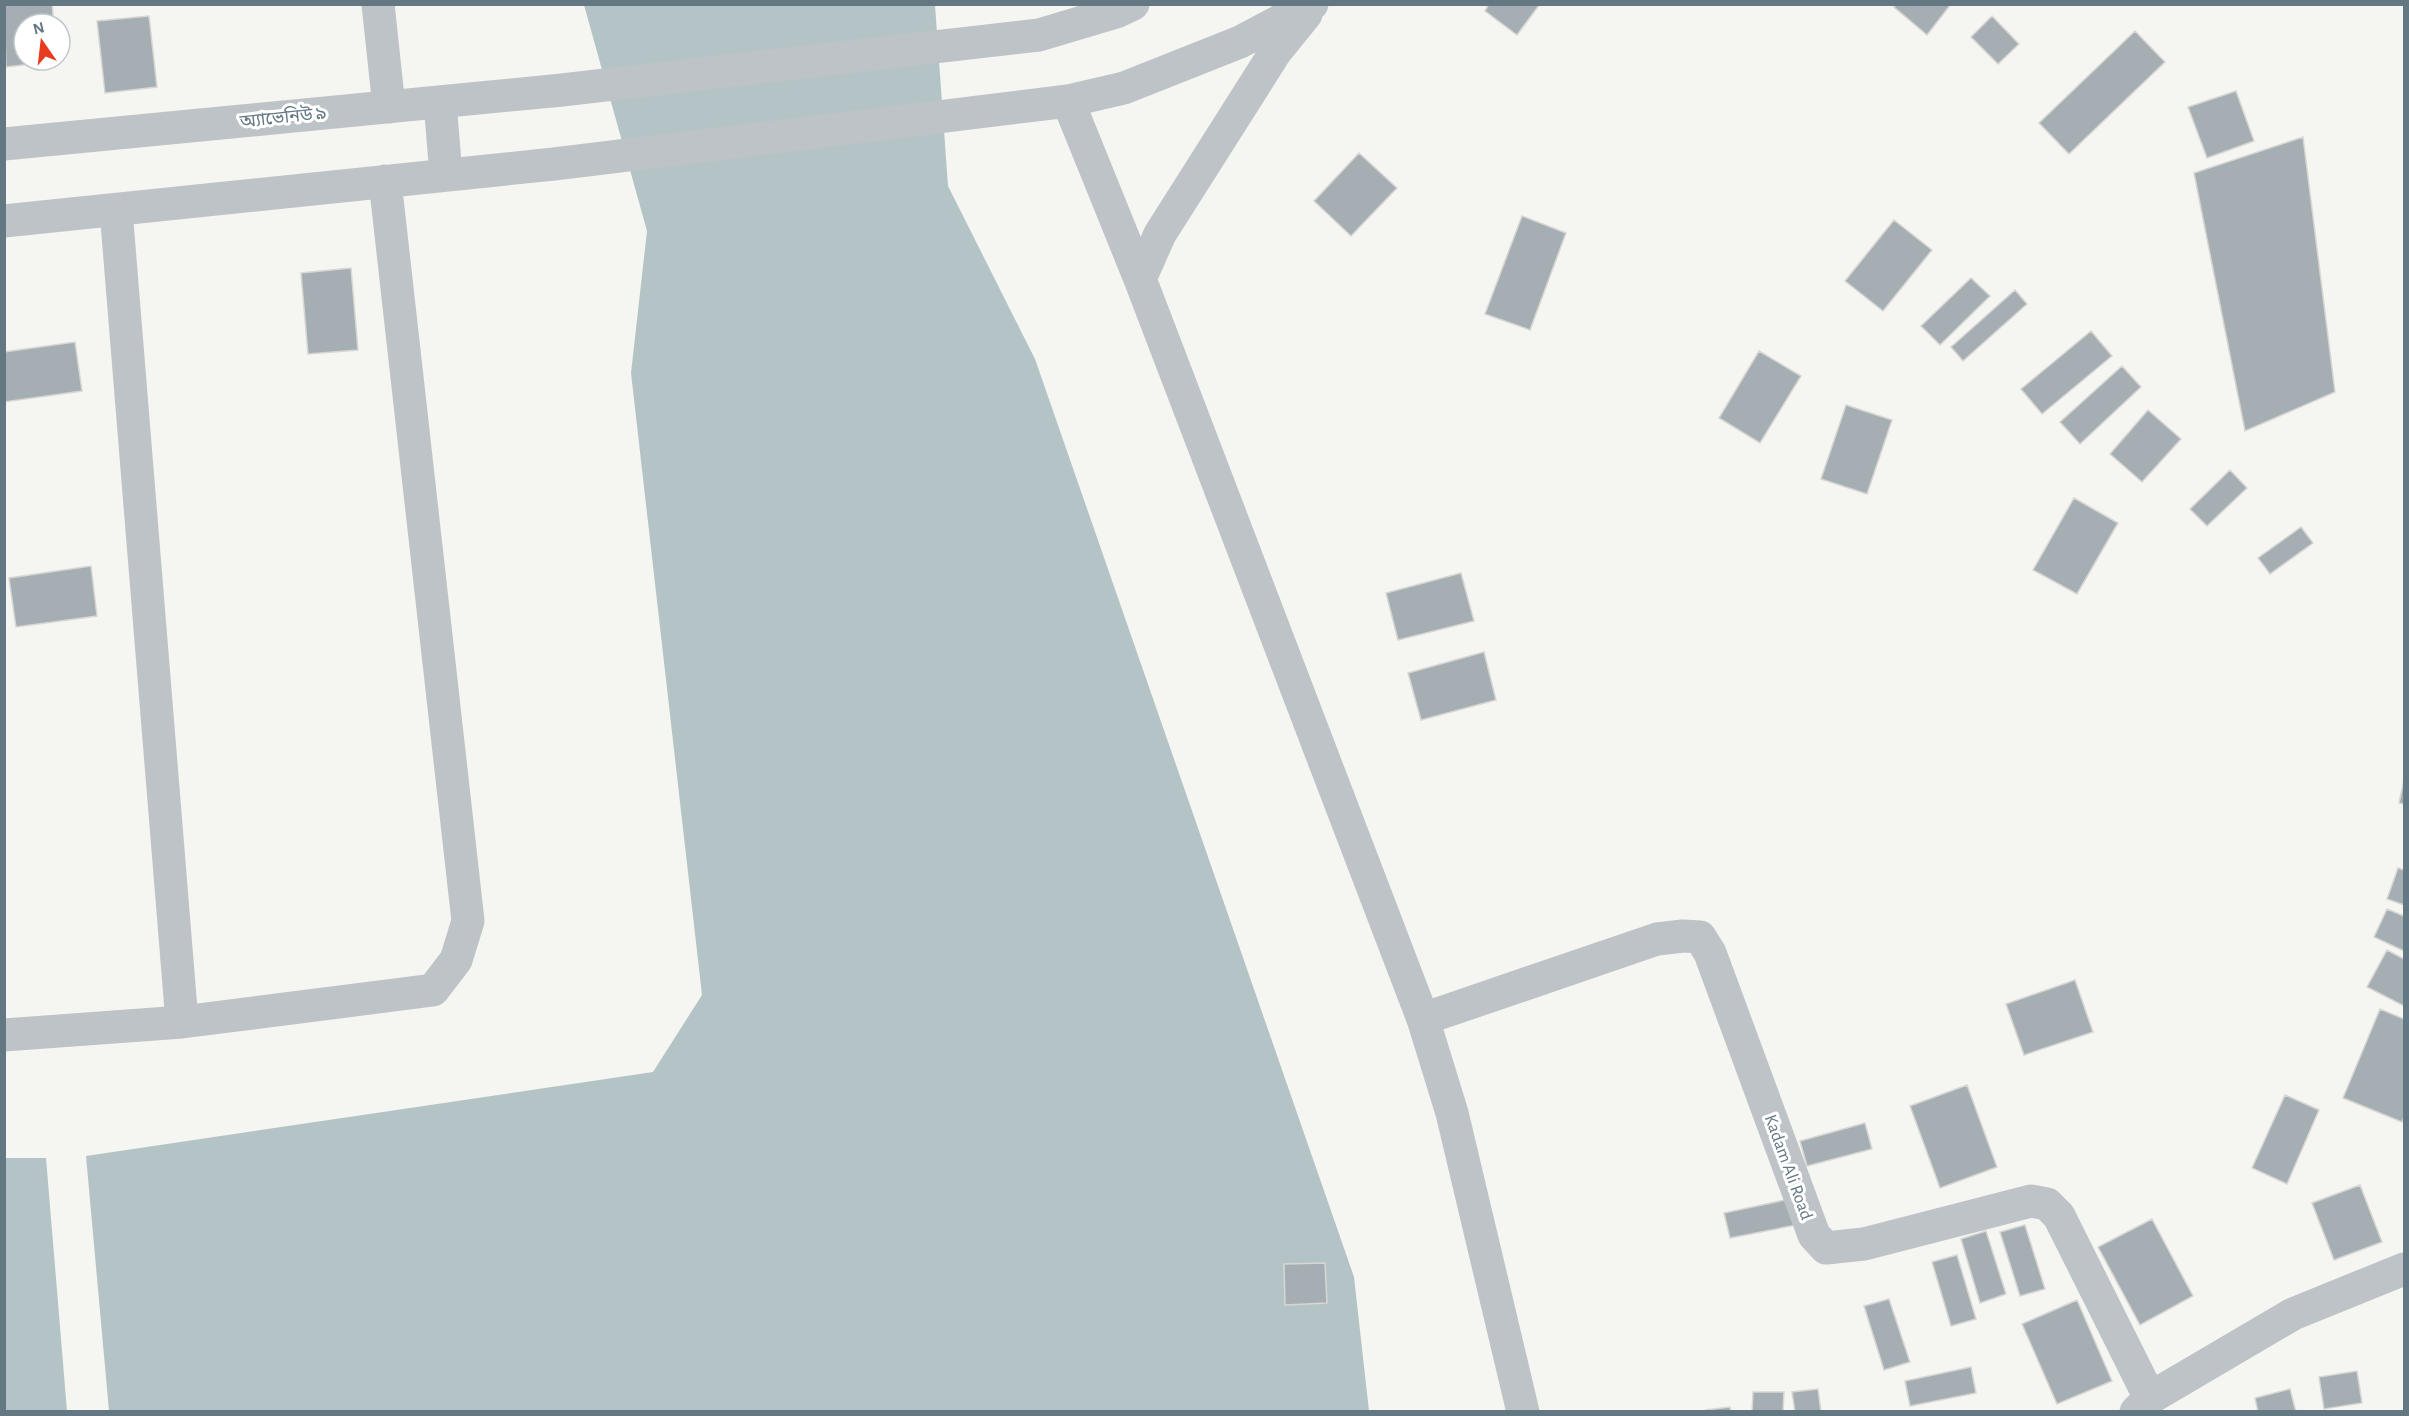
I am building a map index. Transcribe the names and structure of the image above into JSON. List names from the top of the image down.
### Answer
{
  "streets": {
    "street": ["অ্যাভেনিউ ৯", "Kadam Ali Road"]
  },
  "north": "top"
}
